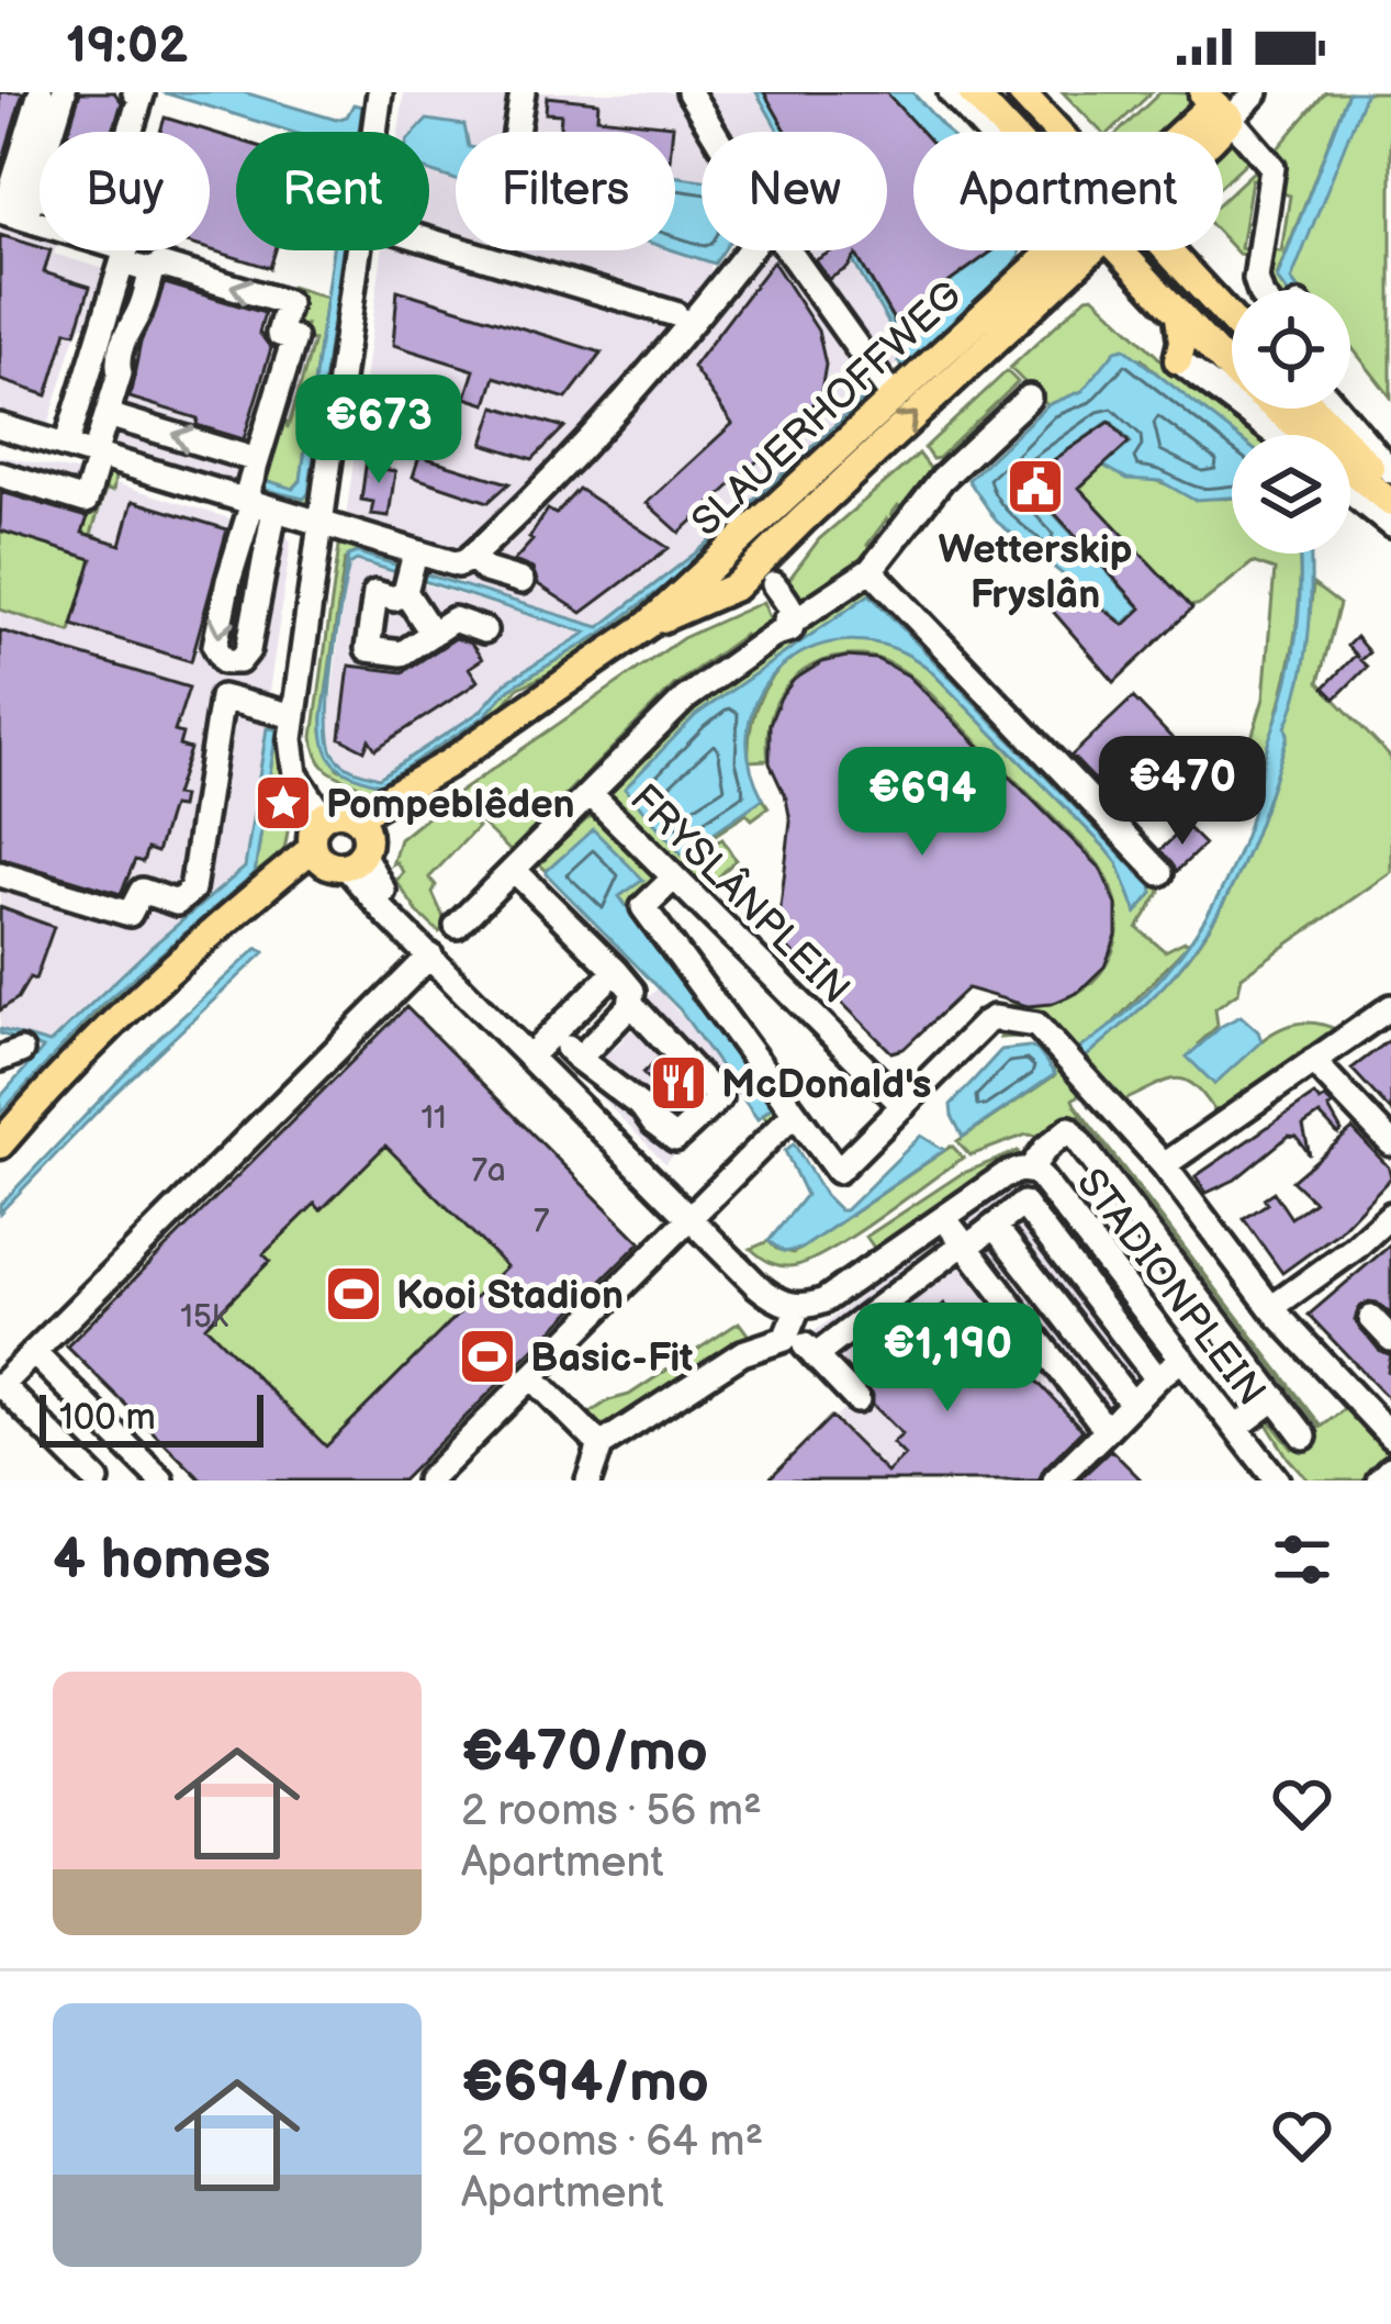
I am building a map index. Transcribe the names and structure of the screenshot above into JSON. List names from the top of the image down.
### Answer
{
  "streets": {
    "main road": ["SLAUERHOFFWEG"],
    "street": ["FRYSLÂNPLEIN", "STADIONPLEIN"]
  },
  "crossings": [
    ["SLAUERHOFFWEG", "FRYSLÂNPLEIN"]
  ],
  "places": {
    "public building": ["Wetterskip Fryslân"],
    "place": ["Pompeblêden"],
    "restaurant": ["McDonald's"],
    "sports": ["Kooi Stadion", "Basic-Fit"]
  },
  "house_numbers": [
    "11",
    "7a",
    "7",
    "15k"
  ],
  "scale_bar": "100 m",
  "page": {
    "status": "19:02",
    "chip": [
      "Buy",
      "Rent",
      "Filters",
      "New",
      "Apartment"
    ],
    "price": [
      "€673",
      "€470",
      "€694",
      "€1,190"
    ],
    "scale": "100 m",
    "heading": "4 homes",
    "list": [
      {
        "name": "€470/mo",
        "note": "2 rooms · 56 m² · Apartment"
      },
      {
        "name": "€694/mo",
        "note": "2 rooms · 64 m² · Apartment"
      }
    ]
  }
}
